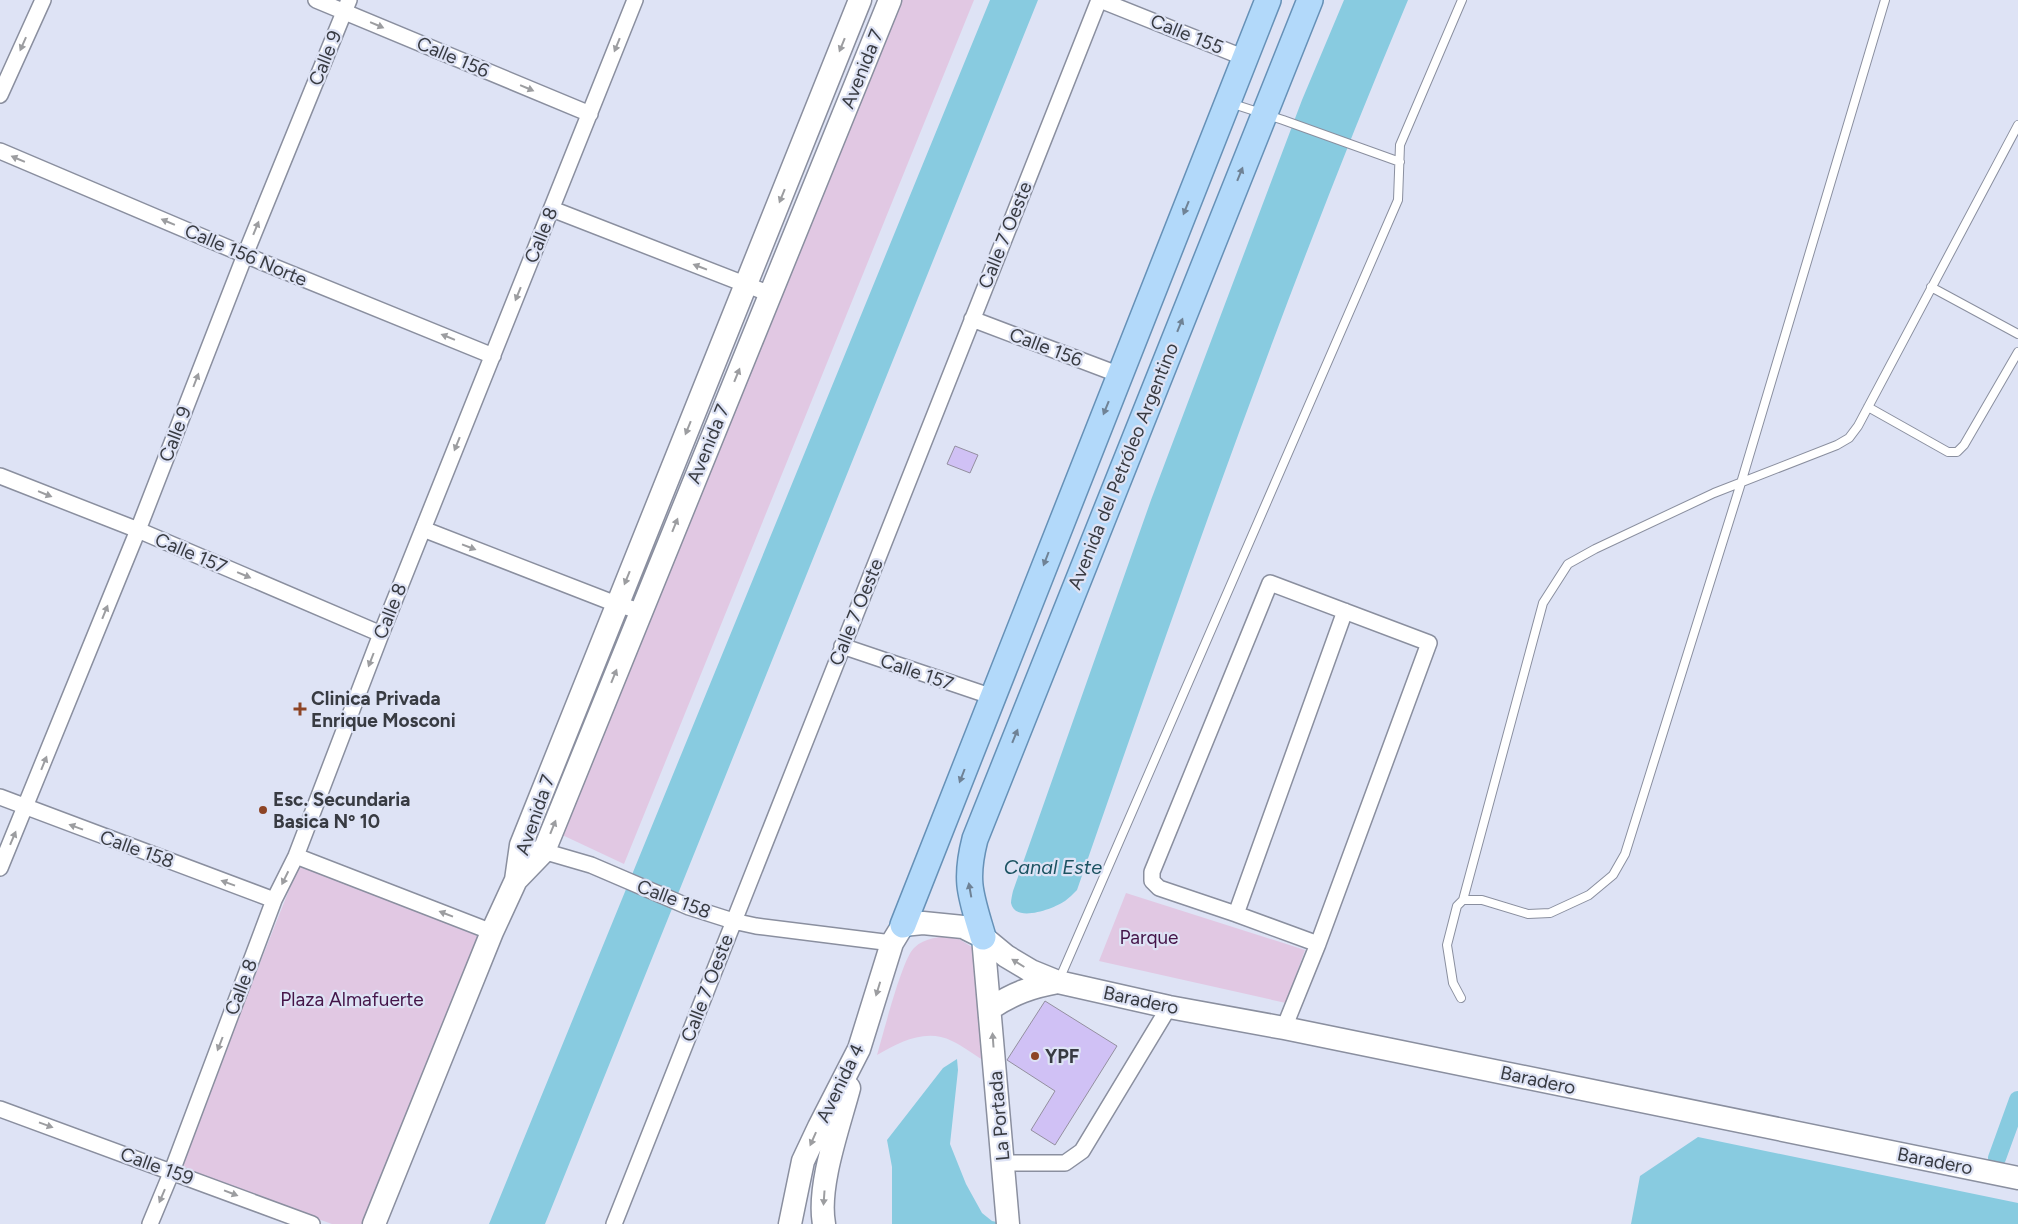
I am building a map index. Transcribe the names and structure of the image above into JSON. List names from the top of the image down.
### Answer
{
  "streets": {
    "main road": [
      "Avenida 7",
      "Avenida del Petróleo Argentino",
      "Baradero",
      "Avenida 4",
      "La Portada"
    ],
    "street": [
      "Calle 155",
      "Calle 156",
      "Calle 9",
      "Calle 8",
      "Calle 7 Oeste",
      "Calle 156 Norte",
      "Calle 157",
      "Calle 158",
      "Calle 159"
    ]
  },
  "crossings": [
    ["Calle 155", "Calle 7 Oeste"],
    ["Calle 155", "Avenida del Petróleo Argentino"],
    ["Calle 156", "Calle 9"],
    ["Calle 156", "Calle 8"],
    ["Calle 156", "Calle 7 Oeste"],
    ["Calle 156", "Avenida del Petróleo Argentino"],
    ["Calle 9", "Calle 156 Norte"],
    ["Calle 9", "Calle 157"],
    ["Calle 9", "Calle 158"],
    ["Avenida 7", "Calle 158"],
    ["Calle 8", "Calle 156 Norte"],
    ["Calle 8", "Calle 157"],
    ["Calle 8", "Calle 158"],
    ["Calle 8", "Calle 159"],
    ["Calle 7 Oeste", "Calle 157"],
    ["Calle 7 Oeste", "Calle 158"],
    ["Avenida del Petróleo Argentino", "Calle 157"],
    ["Avenida del Petróleo Argentino", "Calle 158"],
    ["Avenida del Petróleo Argentino", "Baradero"],
    ["Avenida del Petróleo Argentino", "Avenida 4"],
    ["Avenida del Petróleo Argentino", "La Portada"],
    ["Calle 158", "Baradero"],
    ["Calle 158", "Avenida 4"],
    ["Baradero", "Avenida 4"],
    ["Baradero", "La Portada"]
  ],
  "one_way": [
    "Calle 156",
    "Calle 9",
    "Calle 8",
    "Calle 156 Norte",
    "Calle 157",
    "Calle 158",
    "Calle 159"
  ],
  "water": ["Canal Este"],
  "parks": ["Parque", "Plaza Almafuerte"],
  "places": {
    "health": ["Clinica Privada Enrique Mosconi"],
    "other": ["Esc. Secundaria Basica Nº 10", "YPF"]
  }
}
